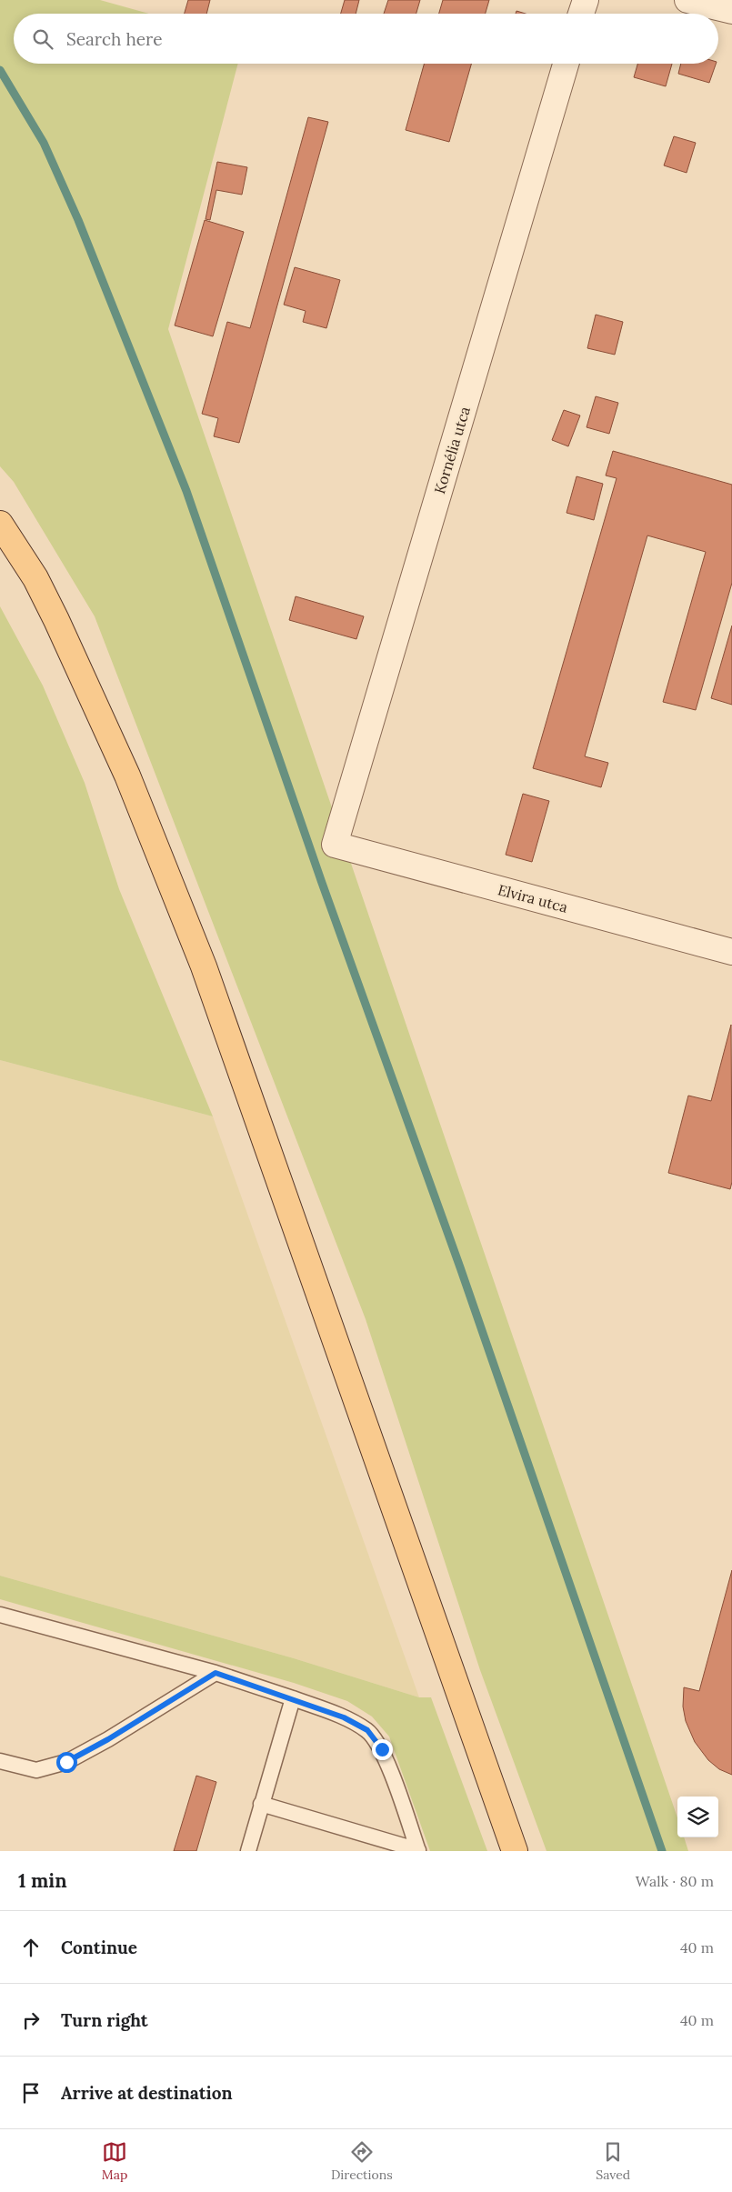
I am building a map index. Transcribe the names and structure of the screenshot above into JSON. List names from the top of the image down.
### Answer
{
  "streets": {
    "street": ["Kornélia utca", "Elvira utca"]
  },
  "crossings": [
    ["Kornélia utca", "Elvira utca"]
  ],
  "page": {
    "search": "Search here",
    "heading": ["1 min", "Walk · 80 m"],
    "list": [
      ["Continue", "40 m"],
      ["Turn right", "40 m"],
      "Arrive at destination"
    ],
    "nav": ["Map", "Directions", "Saved"]
  }
}
